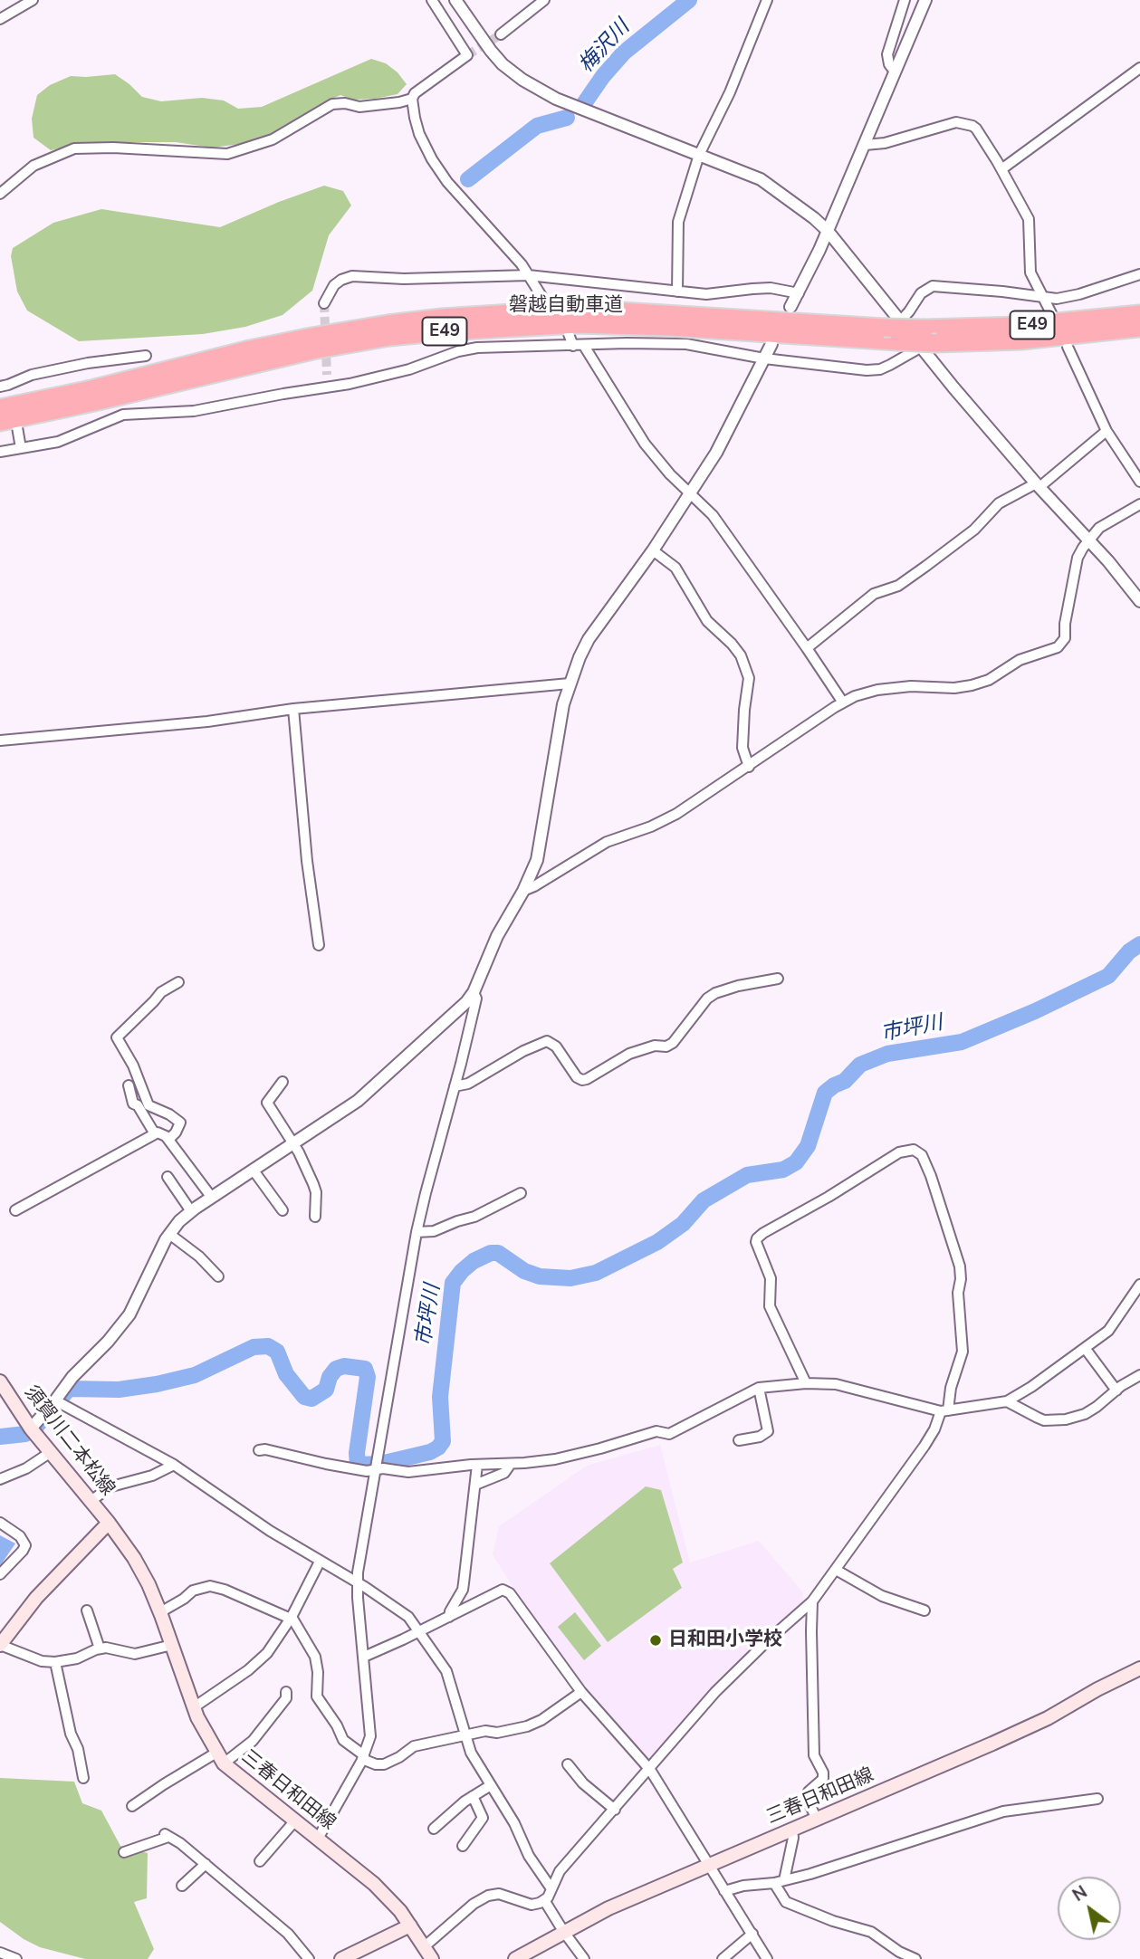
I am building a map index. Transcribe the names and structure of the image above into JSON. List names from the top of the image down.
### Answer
{
  "streets": {
    "highway": ["磐越自動車道", "E49"],
    "main road": ["須賀川二本松線", "三春日和田線"]
  },
  "crossings": [
    ["須賀川二本松線", "三春日和田線"]
  ],
  "water": ["梅沢川", "市坪川"],
  "places": ["日和田小学校"],
  "north": "top left"
}
